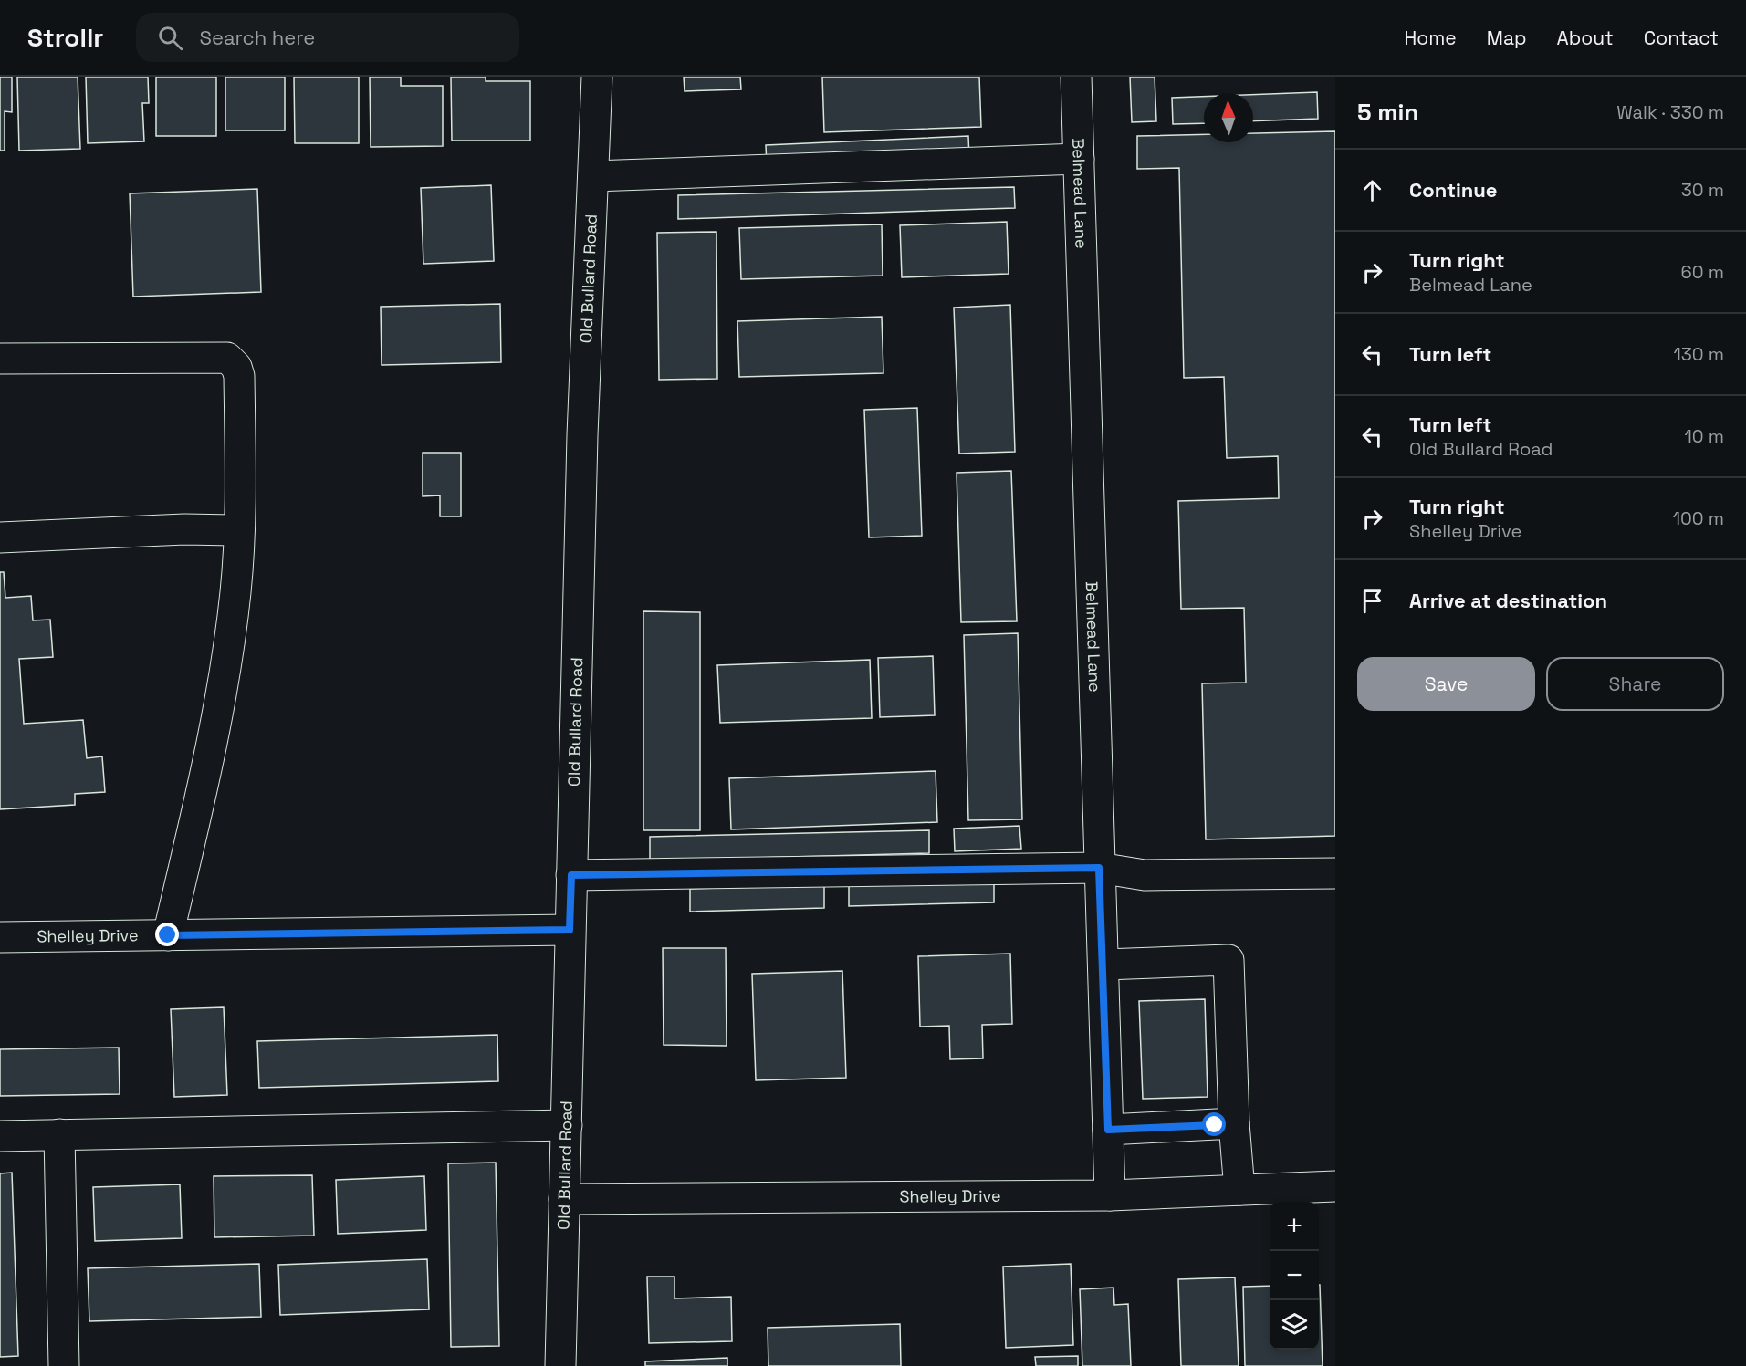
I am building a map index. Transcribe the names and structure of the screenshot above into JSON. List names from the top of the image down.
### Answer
{
  "streets": {
    "street": ["Belmead Lane", "Old Bullard Road", "Shelley Drive"]
  },
  "crossings": [
    ["Belmead Lane", "Shelley Drive"],
    ["Old Bullard Road", "Shelley Drive"]
  ],
  "north": "top",
  "page": {
    "header": "Strollr",
    "search": "Search here",
    "nav": [
      "Home",
      "Map",
      "About",
      "Contact"
    ],
    "heading": ["5 min", "Walk · 330 m"],
    "list": [
      ["Continue", "30 m"],
      ["Turn right", "Belmead Lane", "60 m"],
      ["Turn left", "130 m"],
      ["Turn left", "Old Bullard Road", "10 m"],
      ["Turn right", "Shelley Drive", "100 m"],
      "Arrive at destination"
    ],
    "buttons": ["Save", "Share"],
    "map_buttons": ["+", "−"]
  }
}
